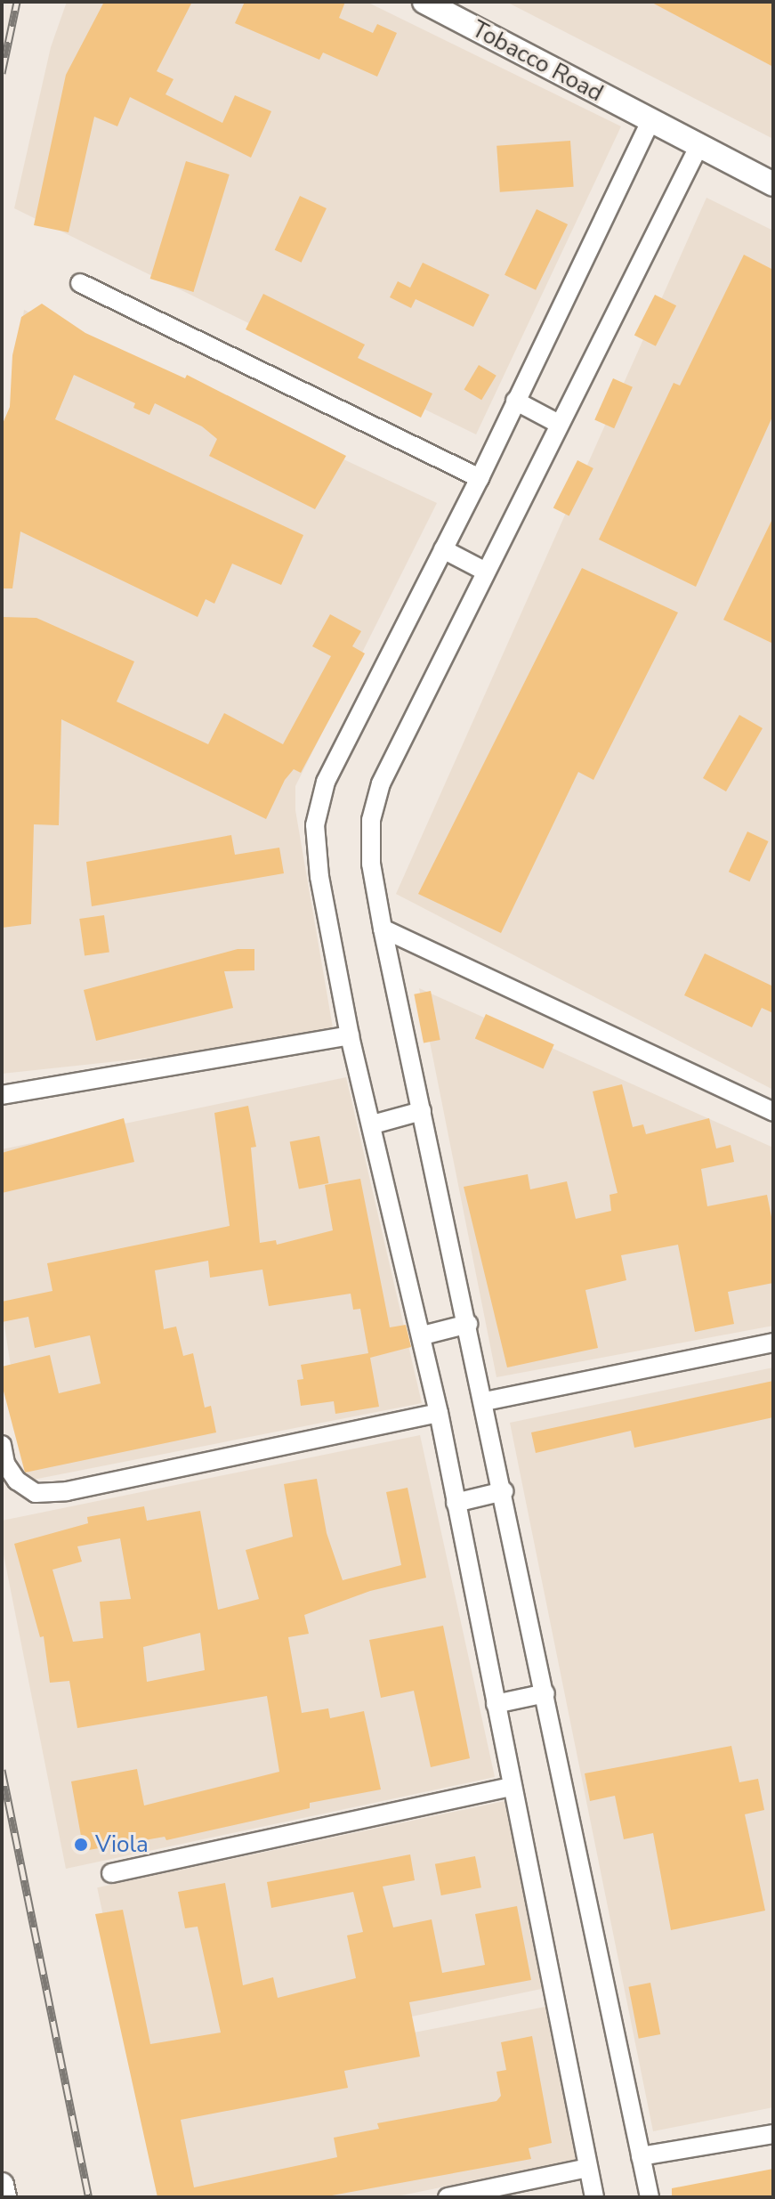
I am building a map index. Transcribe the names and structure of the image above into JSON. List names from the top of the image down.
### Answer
{
  "streets": {
    "street": ["Tobacco Road"]
  },
  "places": ["Viola"]
}
